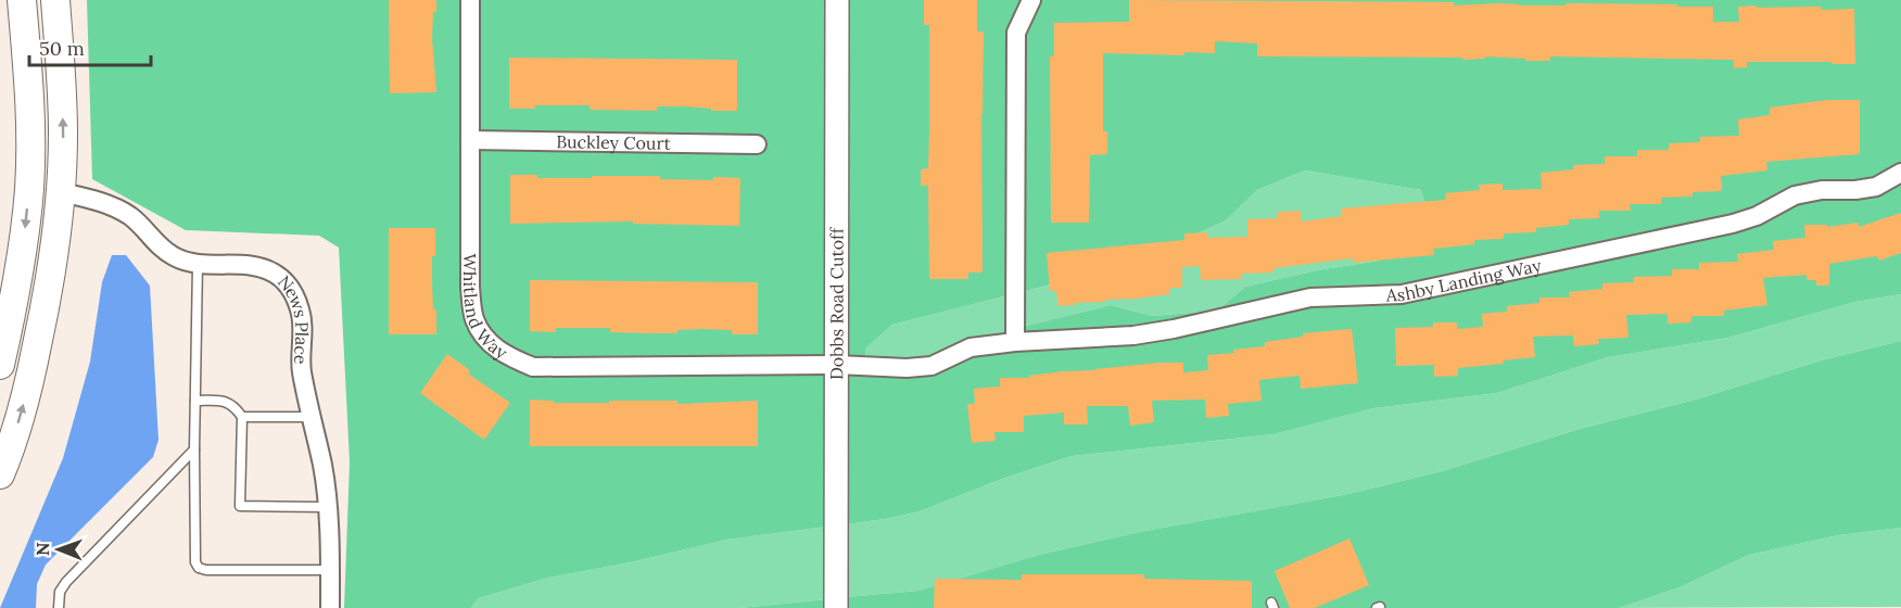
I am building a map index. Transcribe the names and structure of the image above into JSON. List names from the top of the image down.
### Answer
{
  "streets": {
    "street": [
      "Buckley Court",
      "Ashby Landing Way",
      "Whitland Way",
      "Dobbs Road Cutoff",
      "News Place"
    ]
  },
  "crossings": [
    ["Buckley Court", "Whitland Way"],
    ["Ashby Landing Way", "Whitland Way"],
    ["Ashby Landing Way", "Dobbs Road Cutoff"],
    ["Whitland Way", "Dobbs Road Cutoff"]
  ],
  "scale_bar": "50 m",
  "north": "left"
}
